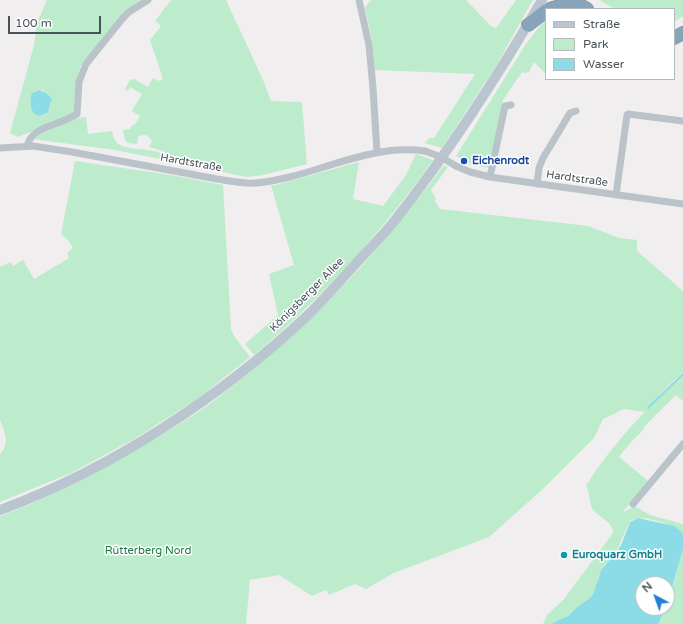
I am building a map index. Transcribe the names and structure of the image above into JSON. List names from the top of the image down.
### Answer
{
  "streets": {
    "main road": ["Königsberger Allee"],
    "street": ["Hardtstraße"]
  },
  "parks": ["Rütterberg Nord"],
  "places": ["Eichenrodt", "Euroquarz GmbH"],
  "legend": ["Straße", "Park", "Wasser"],
  "scale_bar": "100 m",
  "north": "top left"
}
